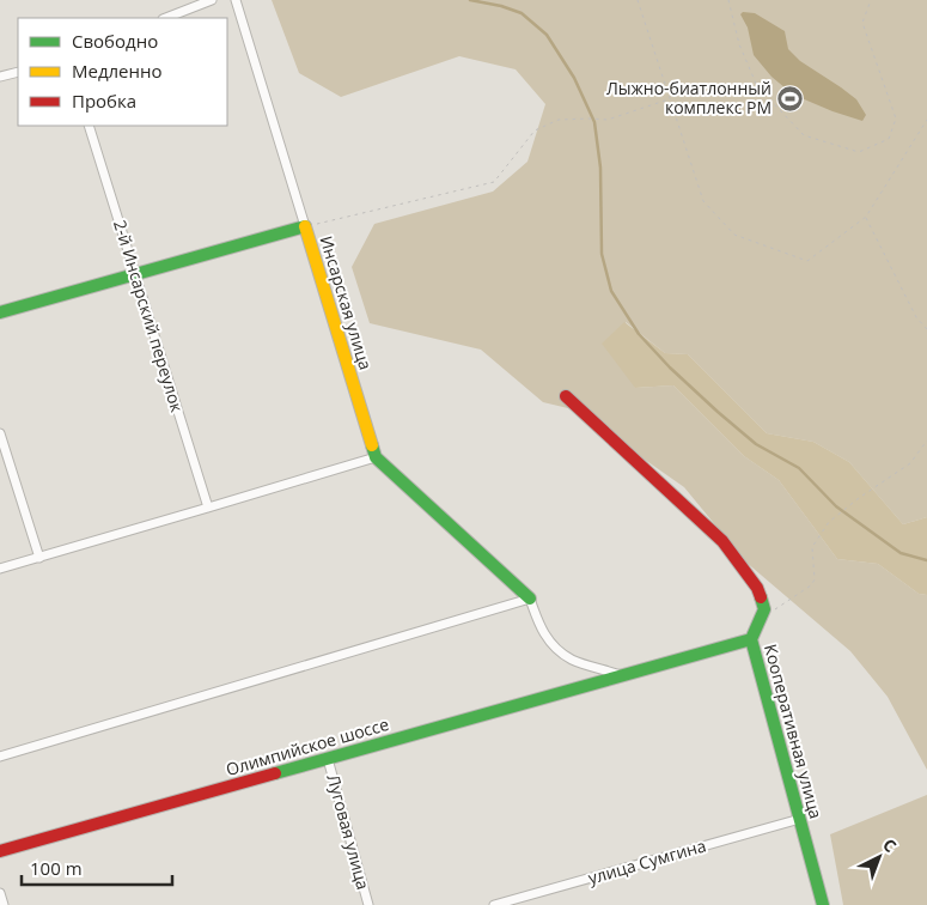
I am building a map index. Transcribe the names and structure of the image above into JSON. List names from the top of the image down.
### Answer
{
  "streets": {
    "street": [
      "Инсарская улица",
      "2-й Инсарский переулок",
      "Кооперативная улица",
      "Олимпийское шоссе",
      "Луговая улица",
      "улица Сумгина"
    ]
  },
  "crossings": [
    ["Инсарская улица", "2-й Инсарский переулок"],
    ["Кооперативная улица", "Олимпийское шоссе"],
    ["Кооперативная улица", "улица Сумгина"],
    ["Олимпийское шоссе", "Луговая улица"]
  ],
  "places": {
    "sports": ["Лыжно-биатлонный комплекс РМ"]
  },
  "legend": ["Свободно", "Медленно", "Пробка"],
  "scale_bar": "100 m",
  "north": "top right"
}
